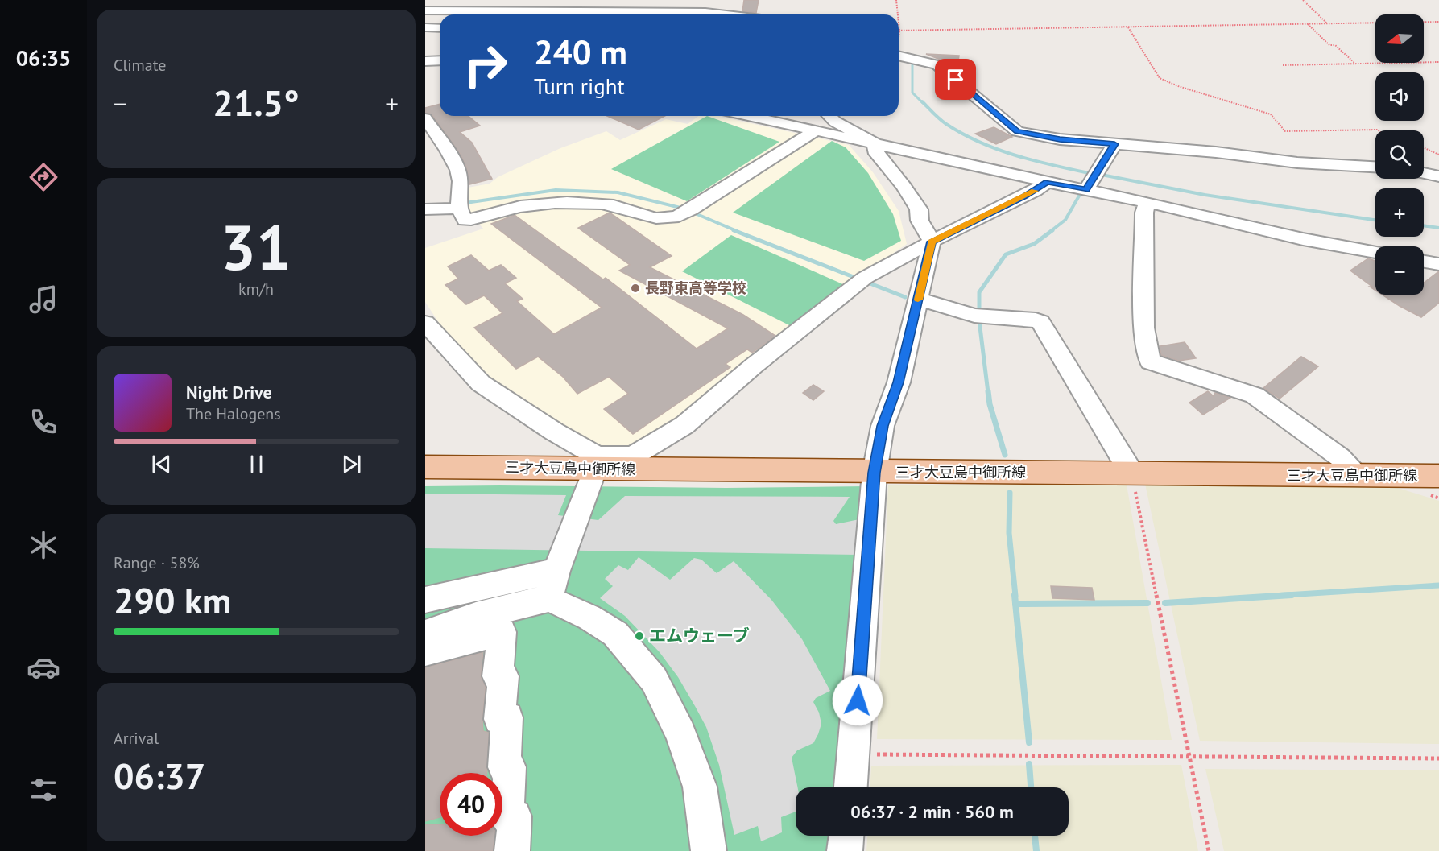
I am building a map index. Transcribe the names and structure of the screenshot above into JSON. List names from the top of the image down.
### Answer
{
  "streets": {
    "main road": ["三才大豆島中御所線"]
  },
  "places": ["長野東高等学校", "エムウェーブ"],
  "north": "left",
  "page": {
    "tabs": "06:35",
    "tile": [
      "Climate",
      ["31", "km/h"],
      ["Range · 58%", "290 km"],
      ["Arrival", "06:37"]
    ],
    "map_buttons": ["+", "−"],
    "turn": ["240 m", "Turn right"],
    "heat": ["−", "21.5°", "+"],
    "song": ["Night Drive", "The Halogens"],
    "limit": "40",
    "trip": "06:37 · 2 min · 560 m"
  }
}
